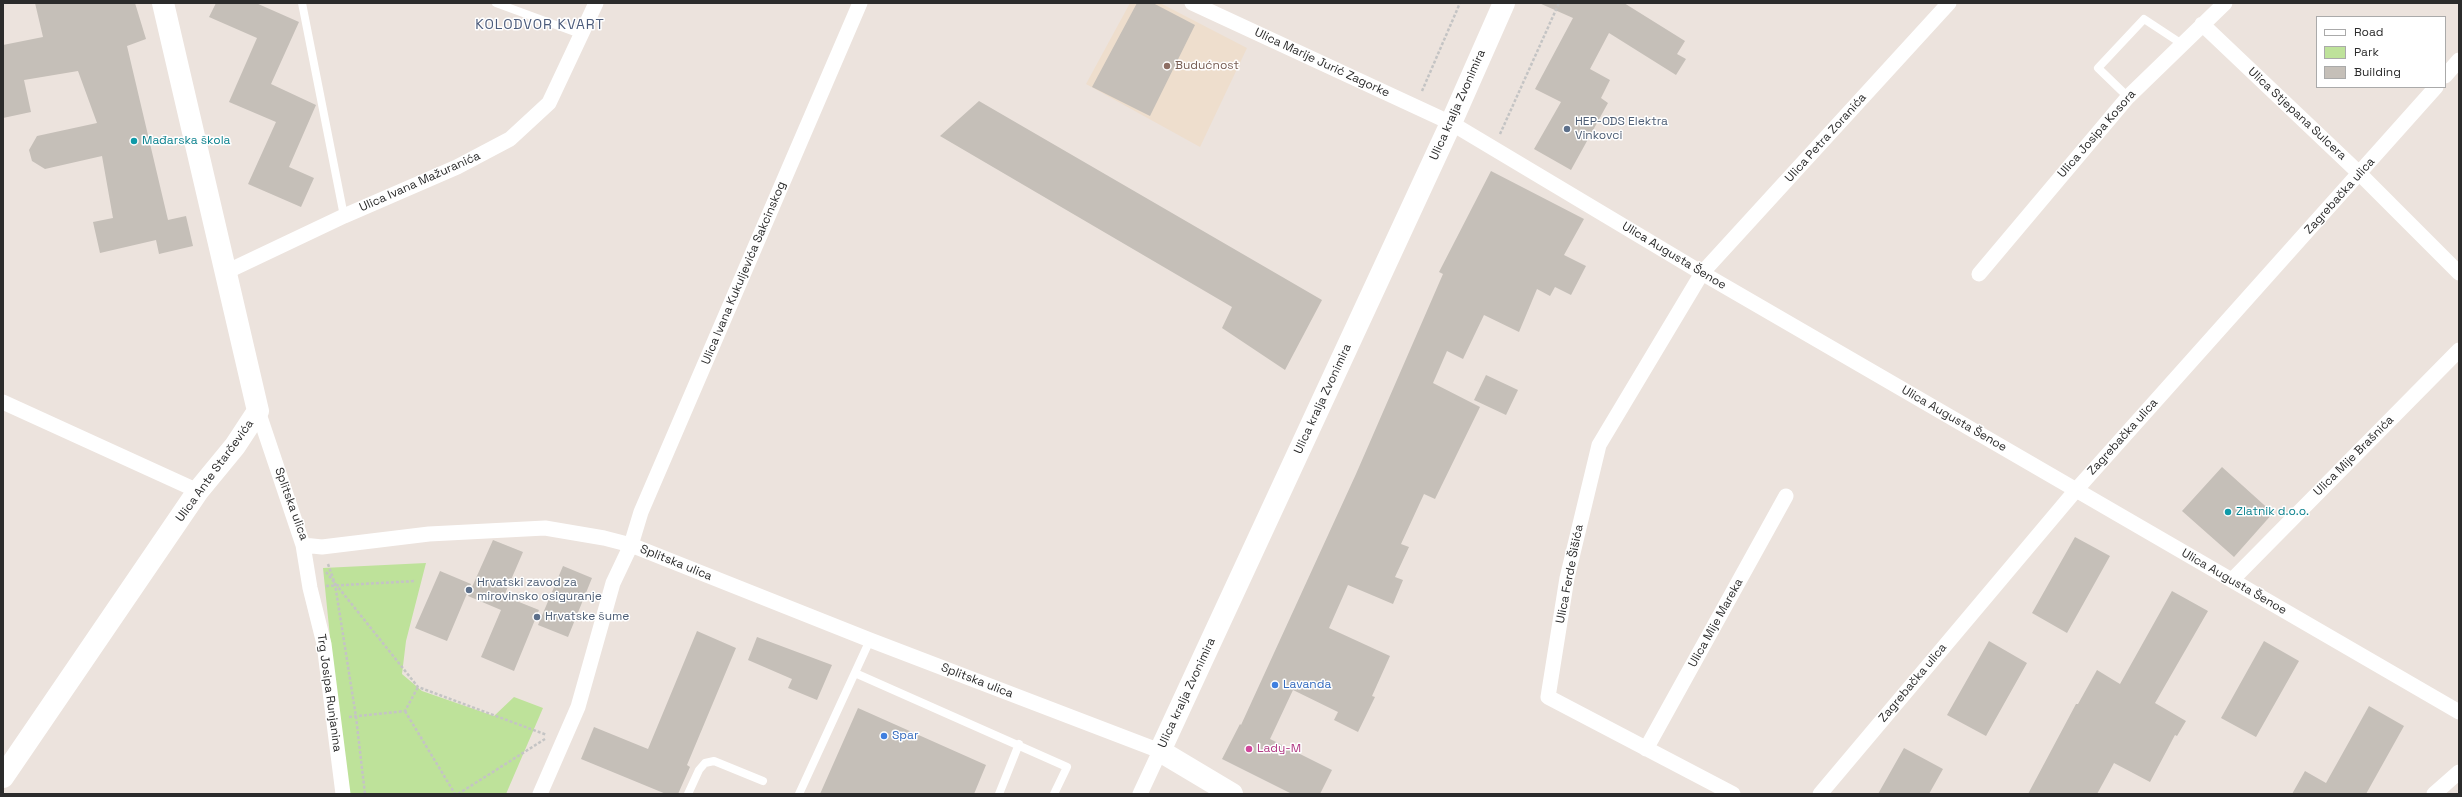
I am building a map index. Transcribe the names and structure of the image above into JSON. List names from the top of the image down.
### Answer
{
  "streets": {
    "main road": ["Ulica kralja Zvonimira", "Ulica Ante Starčevića"],
    "street": [
      "Ulica Marije Jurić Zagorke",
      "Ulica Stjepana Sulcera",
      "Ulica Josipa Kosora",
      "Ulica Petra Zoranića",
      "Ulica Ivana Mažuranića",
      "Zagrebačka ulica",
      "Ulica Augusta Šenoe",
      "Ulica Ivana Kukuljevića Sakcinskog",
      "Ulica Mije Brašnića",
      "Splitska ulica",
      "Ulica Ferde Šišića",
      "Ulica Mije Mareka",
      "Trg Josipa Runjanina"
    ]
  },
  "crossings": [
    ["Ulica Marije Jurić Zagorke", "Ulica kralja Zvonimira"],
    ["Ulica Marije Jurić Zagorke", "Ulica Augusta Šenoe"],
    ["Ulica kralja Zvonimira", "Ulica Augusta Šenoe"],
    ["Ulica kralja Zvonimira", "Splitska ulica"],
    ["Ulica Stjepana Sulcera", "Ulica Josipa Kosora"],
    ["Ulica Stjepana Sulcera", "Zagrebačka ulica"],
    ["Ulica Petra Zoranića", "Ulica Augusta Šenoe"],
    ["Ulica Petra Zoranića", "Ulica Ferde Šišića"],
    ["Ulica Ivana Mažuranića", "Ulica Ante Starčevića"],
    ["Zagrebačka ulica", "Ulica Augusta Šenoe"],
    ["Ulica Augusta Šenoe", "Ulica Mije Brašnića"],
    ["Ulica Augusta Šenoe", "Ulica Ferde Šišića"],
    ["Ulica Ivana Kukuljevića Sakcinskog", "Splitska ulica"],
    ["Ulica Ante Starčevića", "Splitska ulica"],
    ["Splitska ulica", "Trg Josipa Runjanina"],
    ["Ulica Ferde Šišića", "Ulica Mije Mareka"]
  ],
  "districts": ["KOLODVOR KVART"],
  "places": [
    "Budućnost",
    "HEP-ODS Elektra Vinkovci",
    "Mađarska škola",
    "Zlatnik d.o.o.",
    "Hrvatski zavod za mirovinsko osiguranje",
    "Hrvatske šume",
    "Lavanda",
    "Spar",
    "Lady-M"
  ],
  "legend": ["Road", "Park", "Building"]
}
